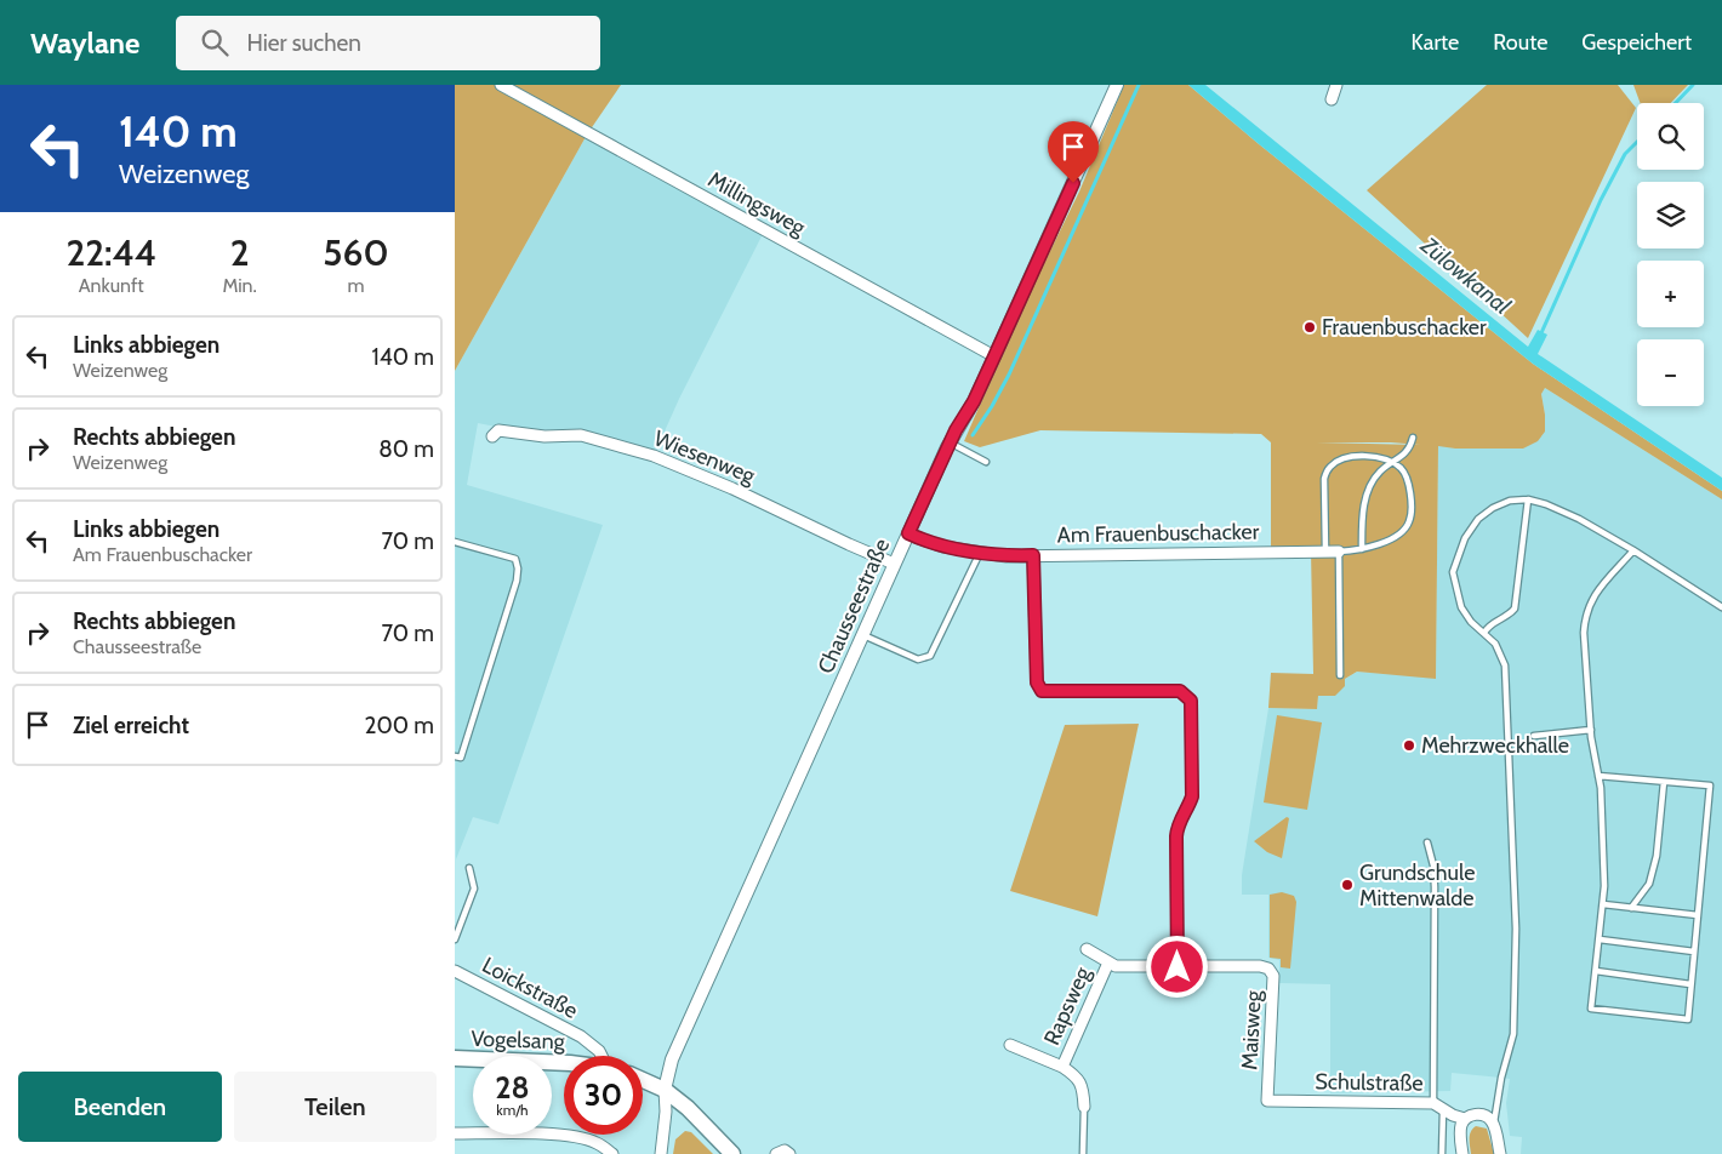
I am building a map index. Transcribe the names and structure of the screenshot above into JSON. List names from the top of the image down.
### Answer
{
  "streets": {
    "main road": ["Vogelsang"],
    "street": [
      "Millingsweg",
      "Wiesenweg",
      "Am Frauenbuschacker",
      "Chausseestraße",
      "Loickstraße",
      "Rapsweg",
      "Maisweg",
      "Schulstraße"
    ]
  },
  "crossings": [
    ["Millingsweg", "Chausseestraße"],
    ["Wiesenweg", "Chausseestraße"],
    ["Am Frauenbuschacker", "Chausseestraße"],
    ["Rapsweg", "Maisweg"],
    ["Maisweg", "Schulstraße"]
  ],
  "water": ["Zülowkanal"],
  "places": ["Frauenbuschacker", "Mehrzweckhalle", "Grundschule Mittenwalde"],
  "page": {
    "header": "Waylane",
    "search": "Hier suchen",
    "nav": ["Karte", "Route", "Gespeichert"],
    "turn": ["140 m", "Weizenweg"],
    "map_buttons": ["+", "−"],
    "eta": [
      "22:44",
      "Ankunft",
      "2",
      "Min.",
      "560",
      "m"
    ],
    "list": [
      {
        "name": "Links abbiegen",
        "note": "Weizenweg",
        "value": "140 m"
      },
      {
        "name": "Rechts abbiegen",
        "note": "Weizenweg",
        "value": "80 m"
      },
      {
        "name": "Links abbiegen",
        "note": "Am Frauenbuschacker",
        "value": "70 m"
      },
      {
        "name": "Rechts abbiegen",
        "note": "Chausseestraße",
        "value": "70 m"
      },
      {
        "name": "Ziel erreicht",
        "value": "200 m"
      }
    ],
    "speed": "28 km/h",
    "limit": "30",
    "buttons": ["Beenden", "Teilen"]
  }
}
